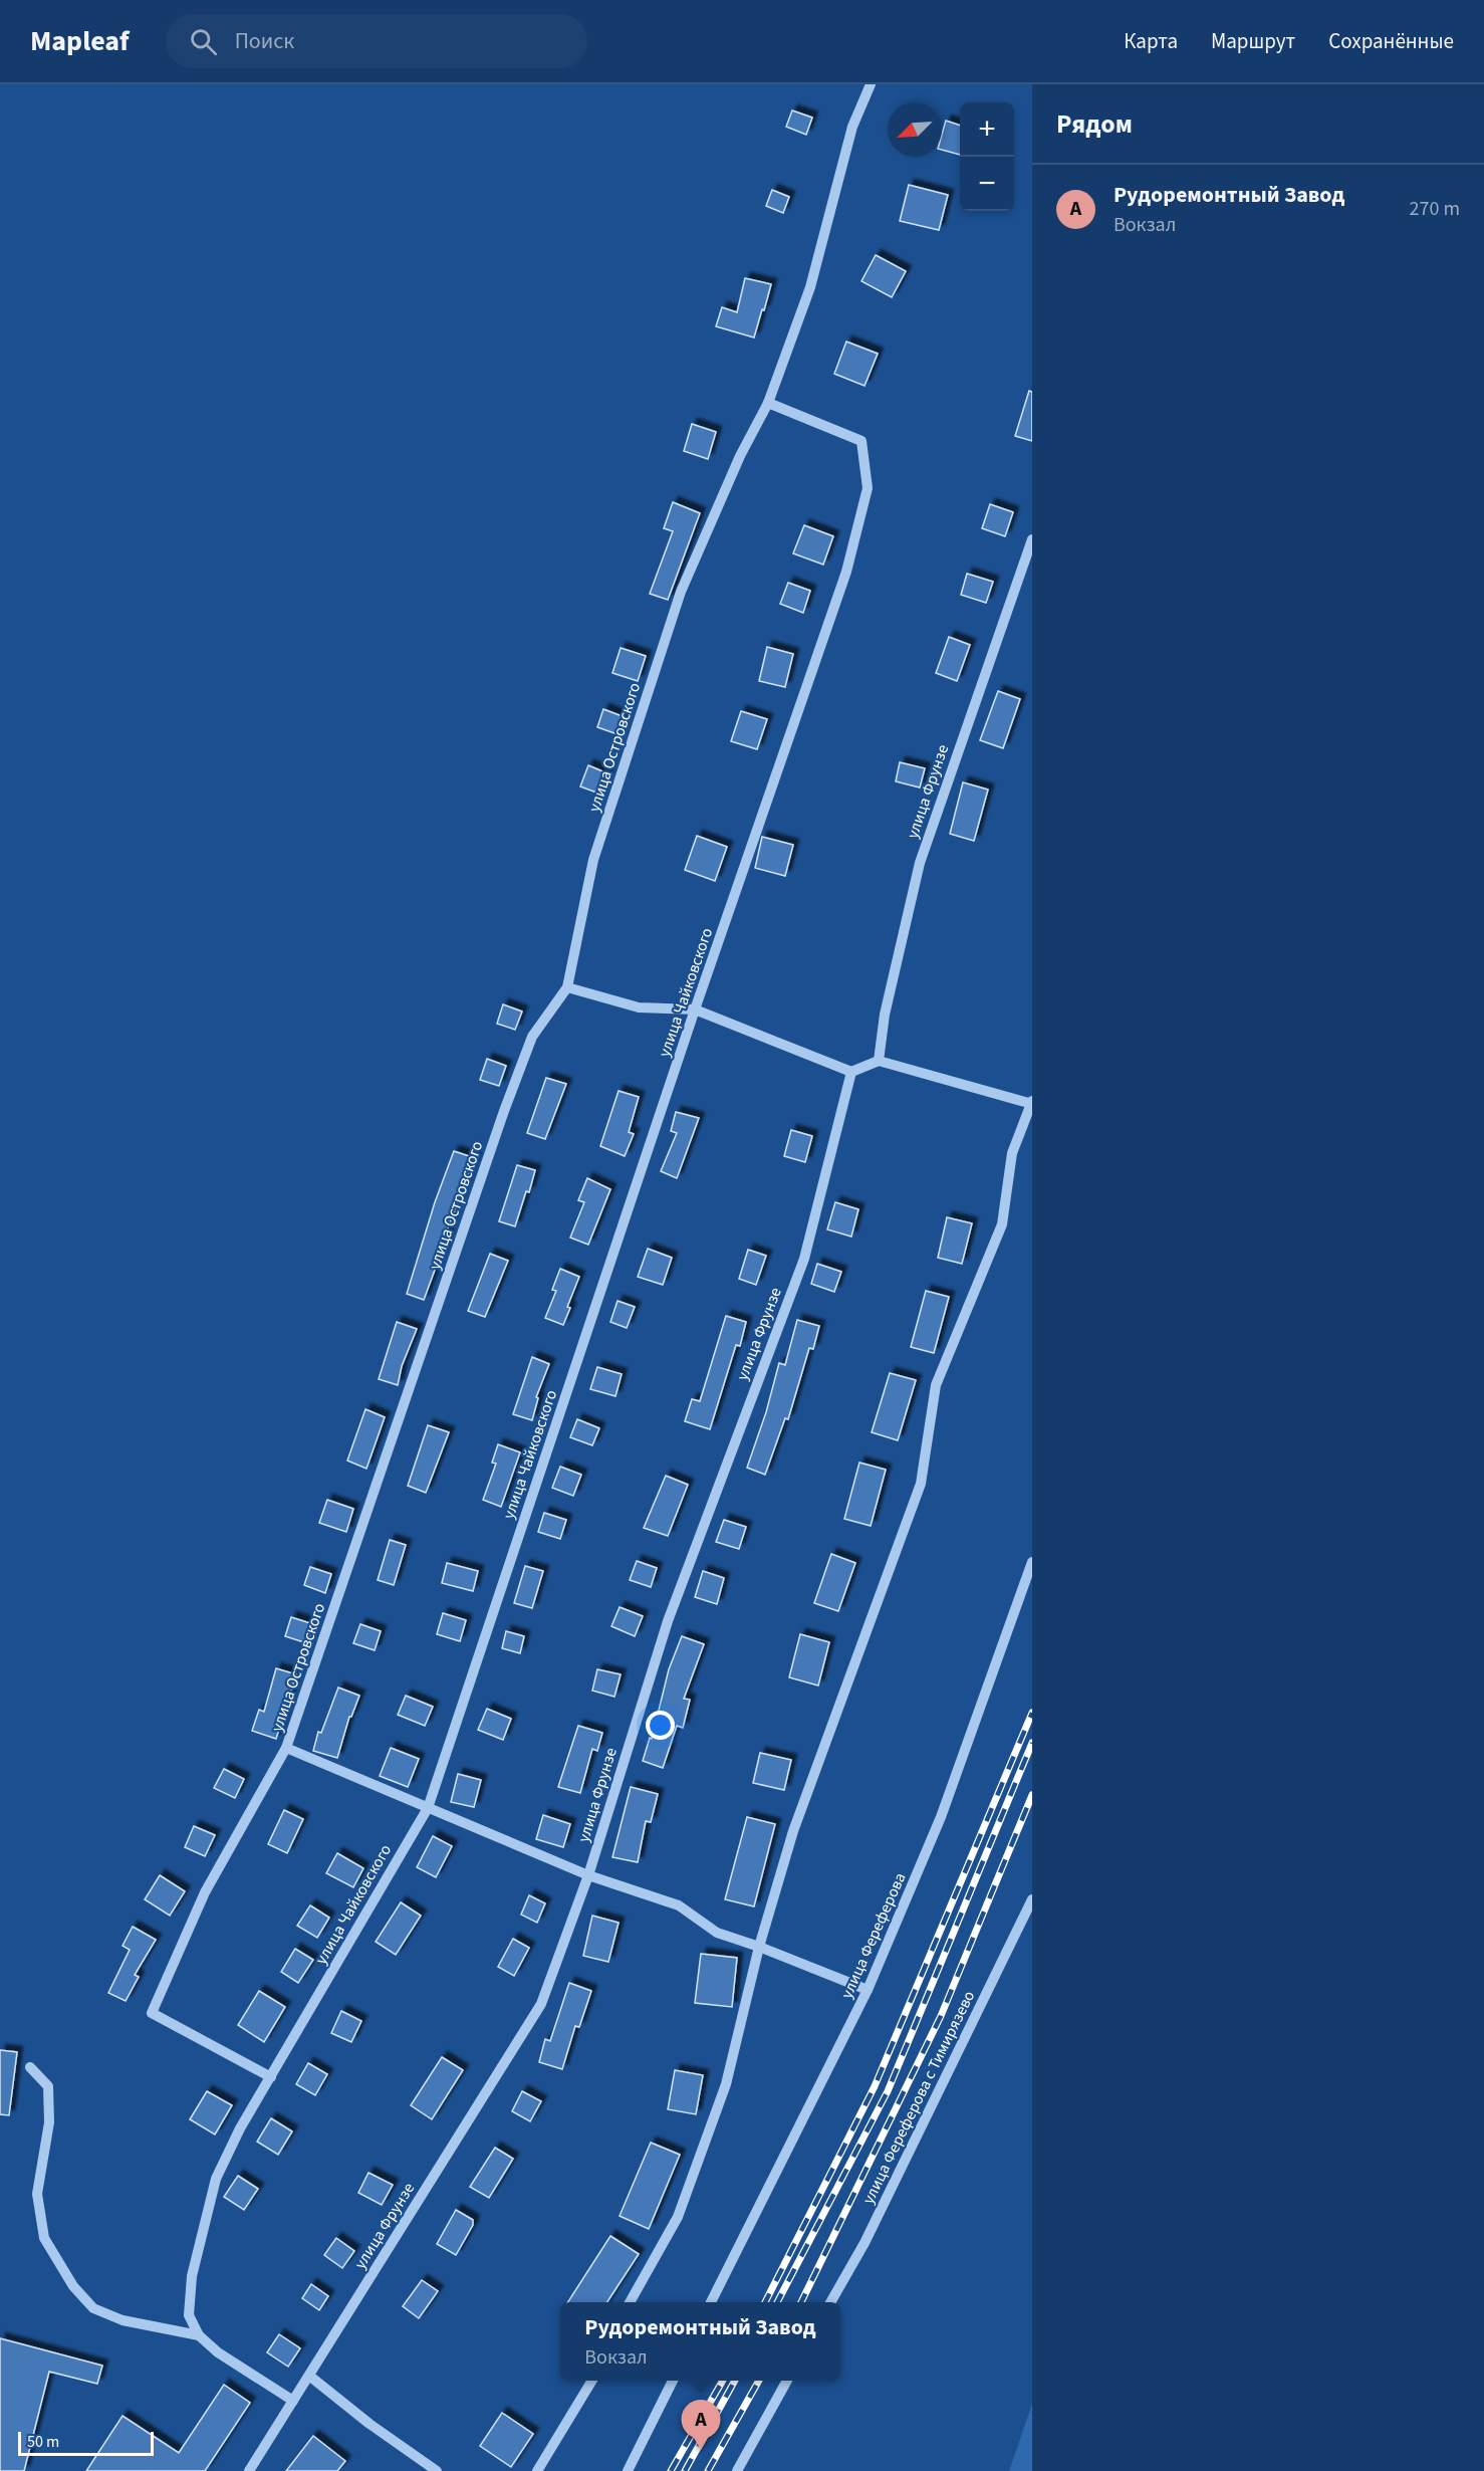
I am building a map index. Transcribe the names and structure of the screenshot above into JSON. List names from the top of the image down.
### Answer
{
  "streets": {
    "street": [
      "улица Островского",
      "улица Фрунзе",
      "улица Чайковского",
      "улица Фереферова",
      "улица Фереферова с Тимирязево"
    ]
  },
  "crossings": [
    ["улица Островского", "улица Чайковского"]
  ],
  "scale_bar": "50 m",
  "north": "bottom left",
  "page": {
    "header": "Mapleaf",
    "search": "Поиск",
    "nav": ["Карта", "Маршрут", "Сохранённые"],
    "heading": "Рядом",
    "map_buttons": ["+", "−"],
    "list": [
      {
        "mark": "A",
        "name": "Рудоремонтный Завод",
        "note": "Вокзал",
        "value": "270 m"
      }
    ],
    "popup": ["Рудоремонтный Завод", "Вокзал"],
    "pins": "A",
    "scale": "50 m"
  }
}
